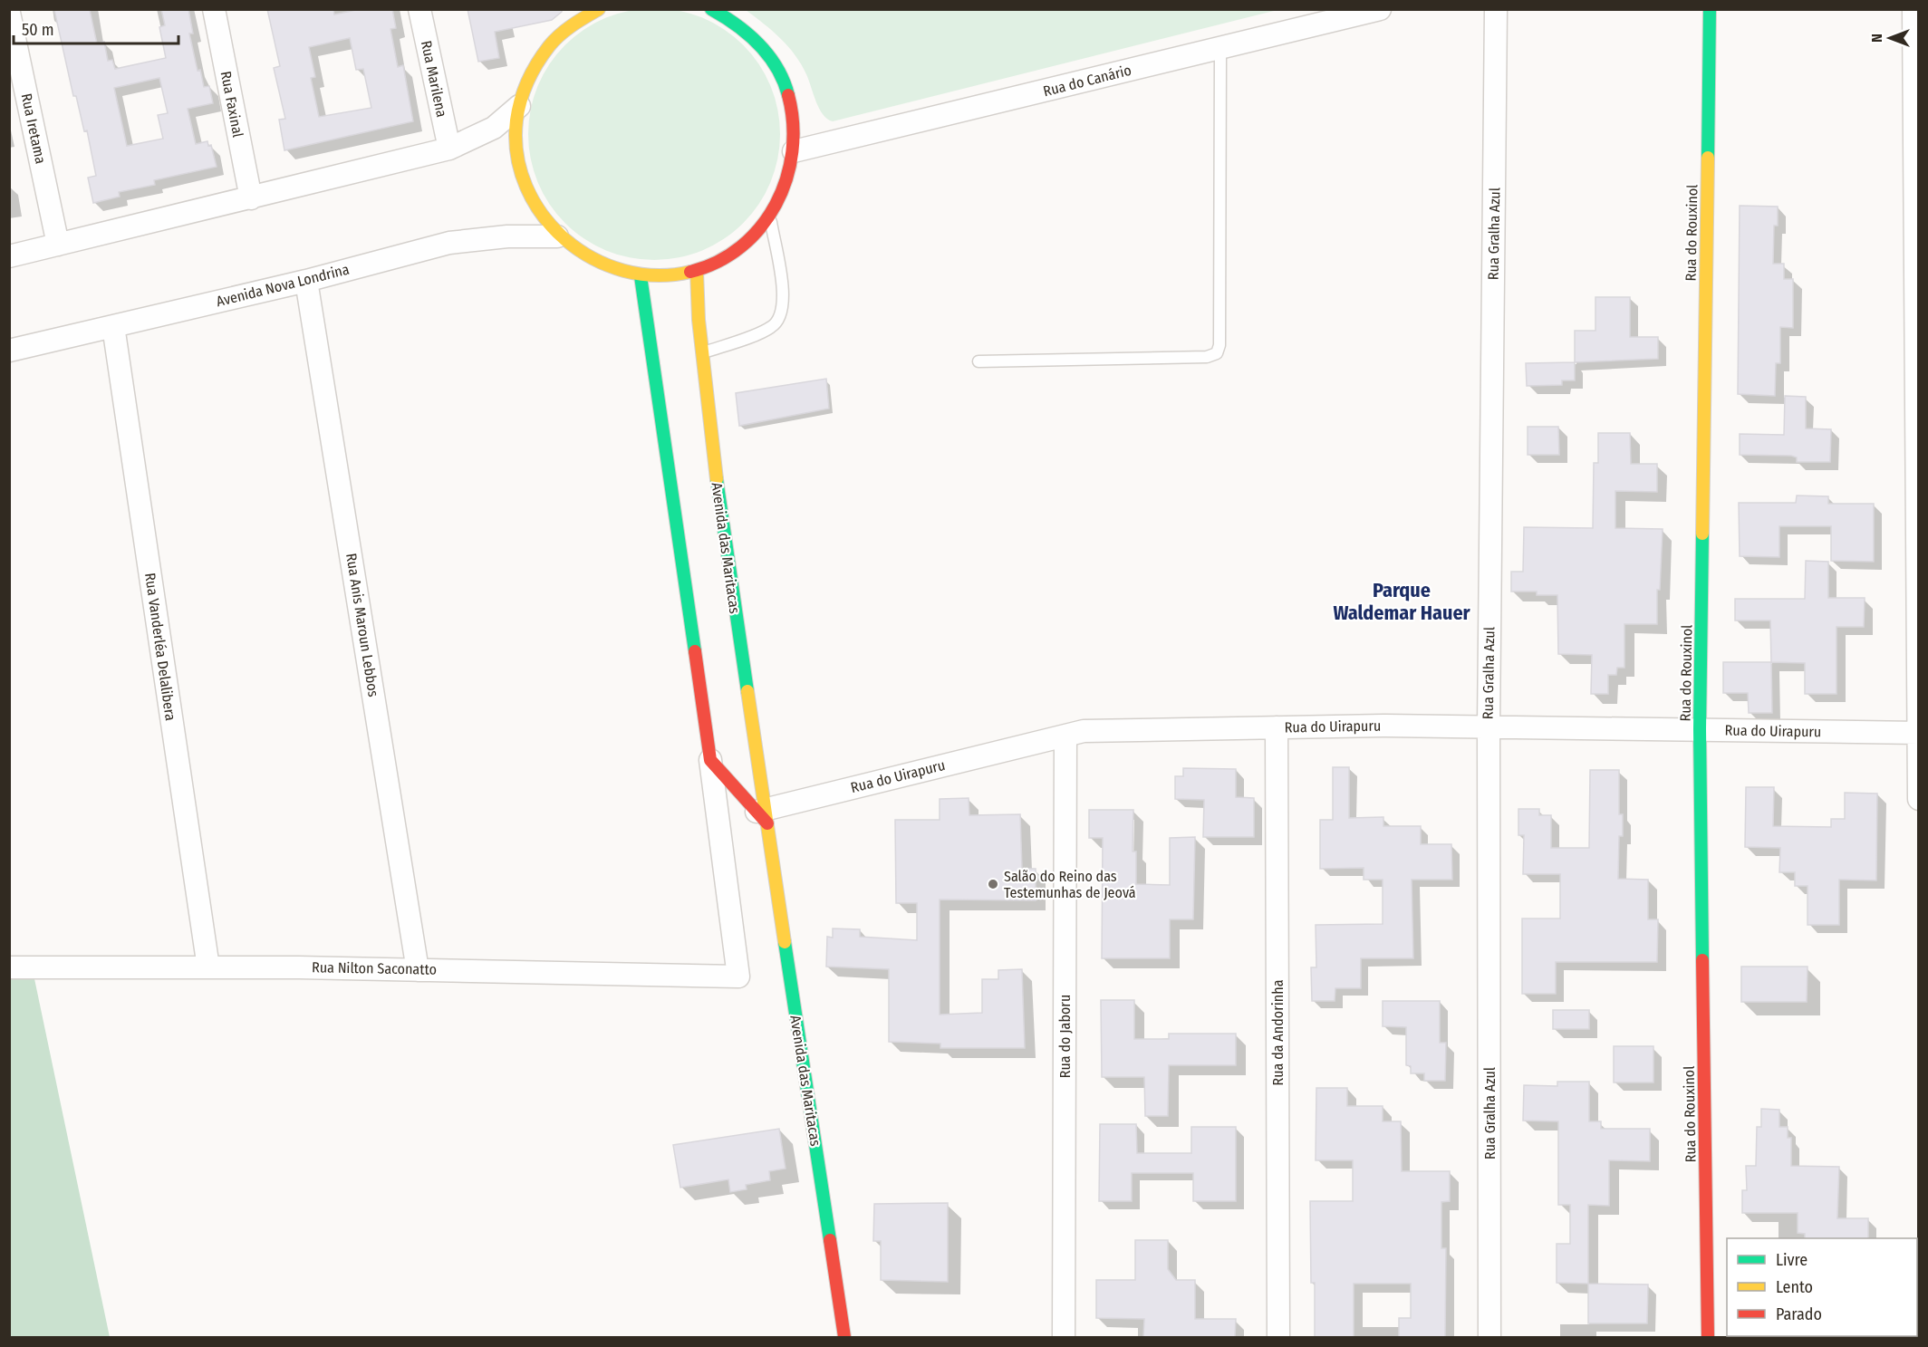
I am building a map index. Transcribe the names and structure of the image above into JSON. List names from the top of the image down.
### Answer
{
  "streets": {
    "street": [
      "Rua Marilena",
      "Rua do Canário",
      "Rua Faxinal",
      "Rua Iretama",
      "Rua do Rouxinol",
      "Rua Gralha Azul",
      "Avenida Nova Londrina",
      "Avenida das Maritacas",
      "Rua Anis Maroun Lebbos",
      "Rua Vanderléa Delalibera",
      "Rua do Uirapuru",
      "Rua Nilton Saconatto",
      "Rua da Andorinha",
      "Rua do Jaboru"
    ]
  },
  "crossings": [
    ["Rua do Rouxinol", "Rua do Uirapuru"],
    ["Rua Gralha Azul", "Rua do Uirapuru"],
    ["Avenida Nova Londrina", "Rua Anis Maroun Lebbos"],
    ["Avenida Nova Londrina", "Rua Vanderléa Delalibera"],
    ["Avenida das Maritacas", "Rua do Uirapuru"],
    ["Rua Anis Maroun Lebbos", "Rua Nilton Saconatto"],
    ["Rua Vanderléa Delalibera", "Rua Nilton Saconatto"],
    ["Rua do Uirapuru", "Rua da Andorinha"],
    ["Rua do Uirapuru", "Rua do Jaboru"]
  ],
  "districts": ["Parque Waldemar Hauer"],
  "places": ["Salão do Reino das Testemunhas de Jeová"],
  "legend": ["Livre", "Lento", "Parado"],
  "scale_bar": "50 m",
  "north": "left"
}
